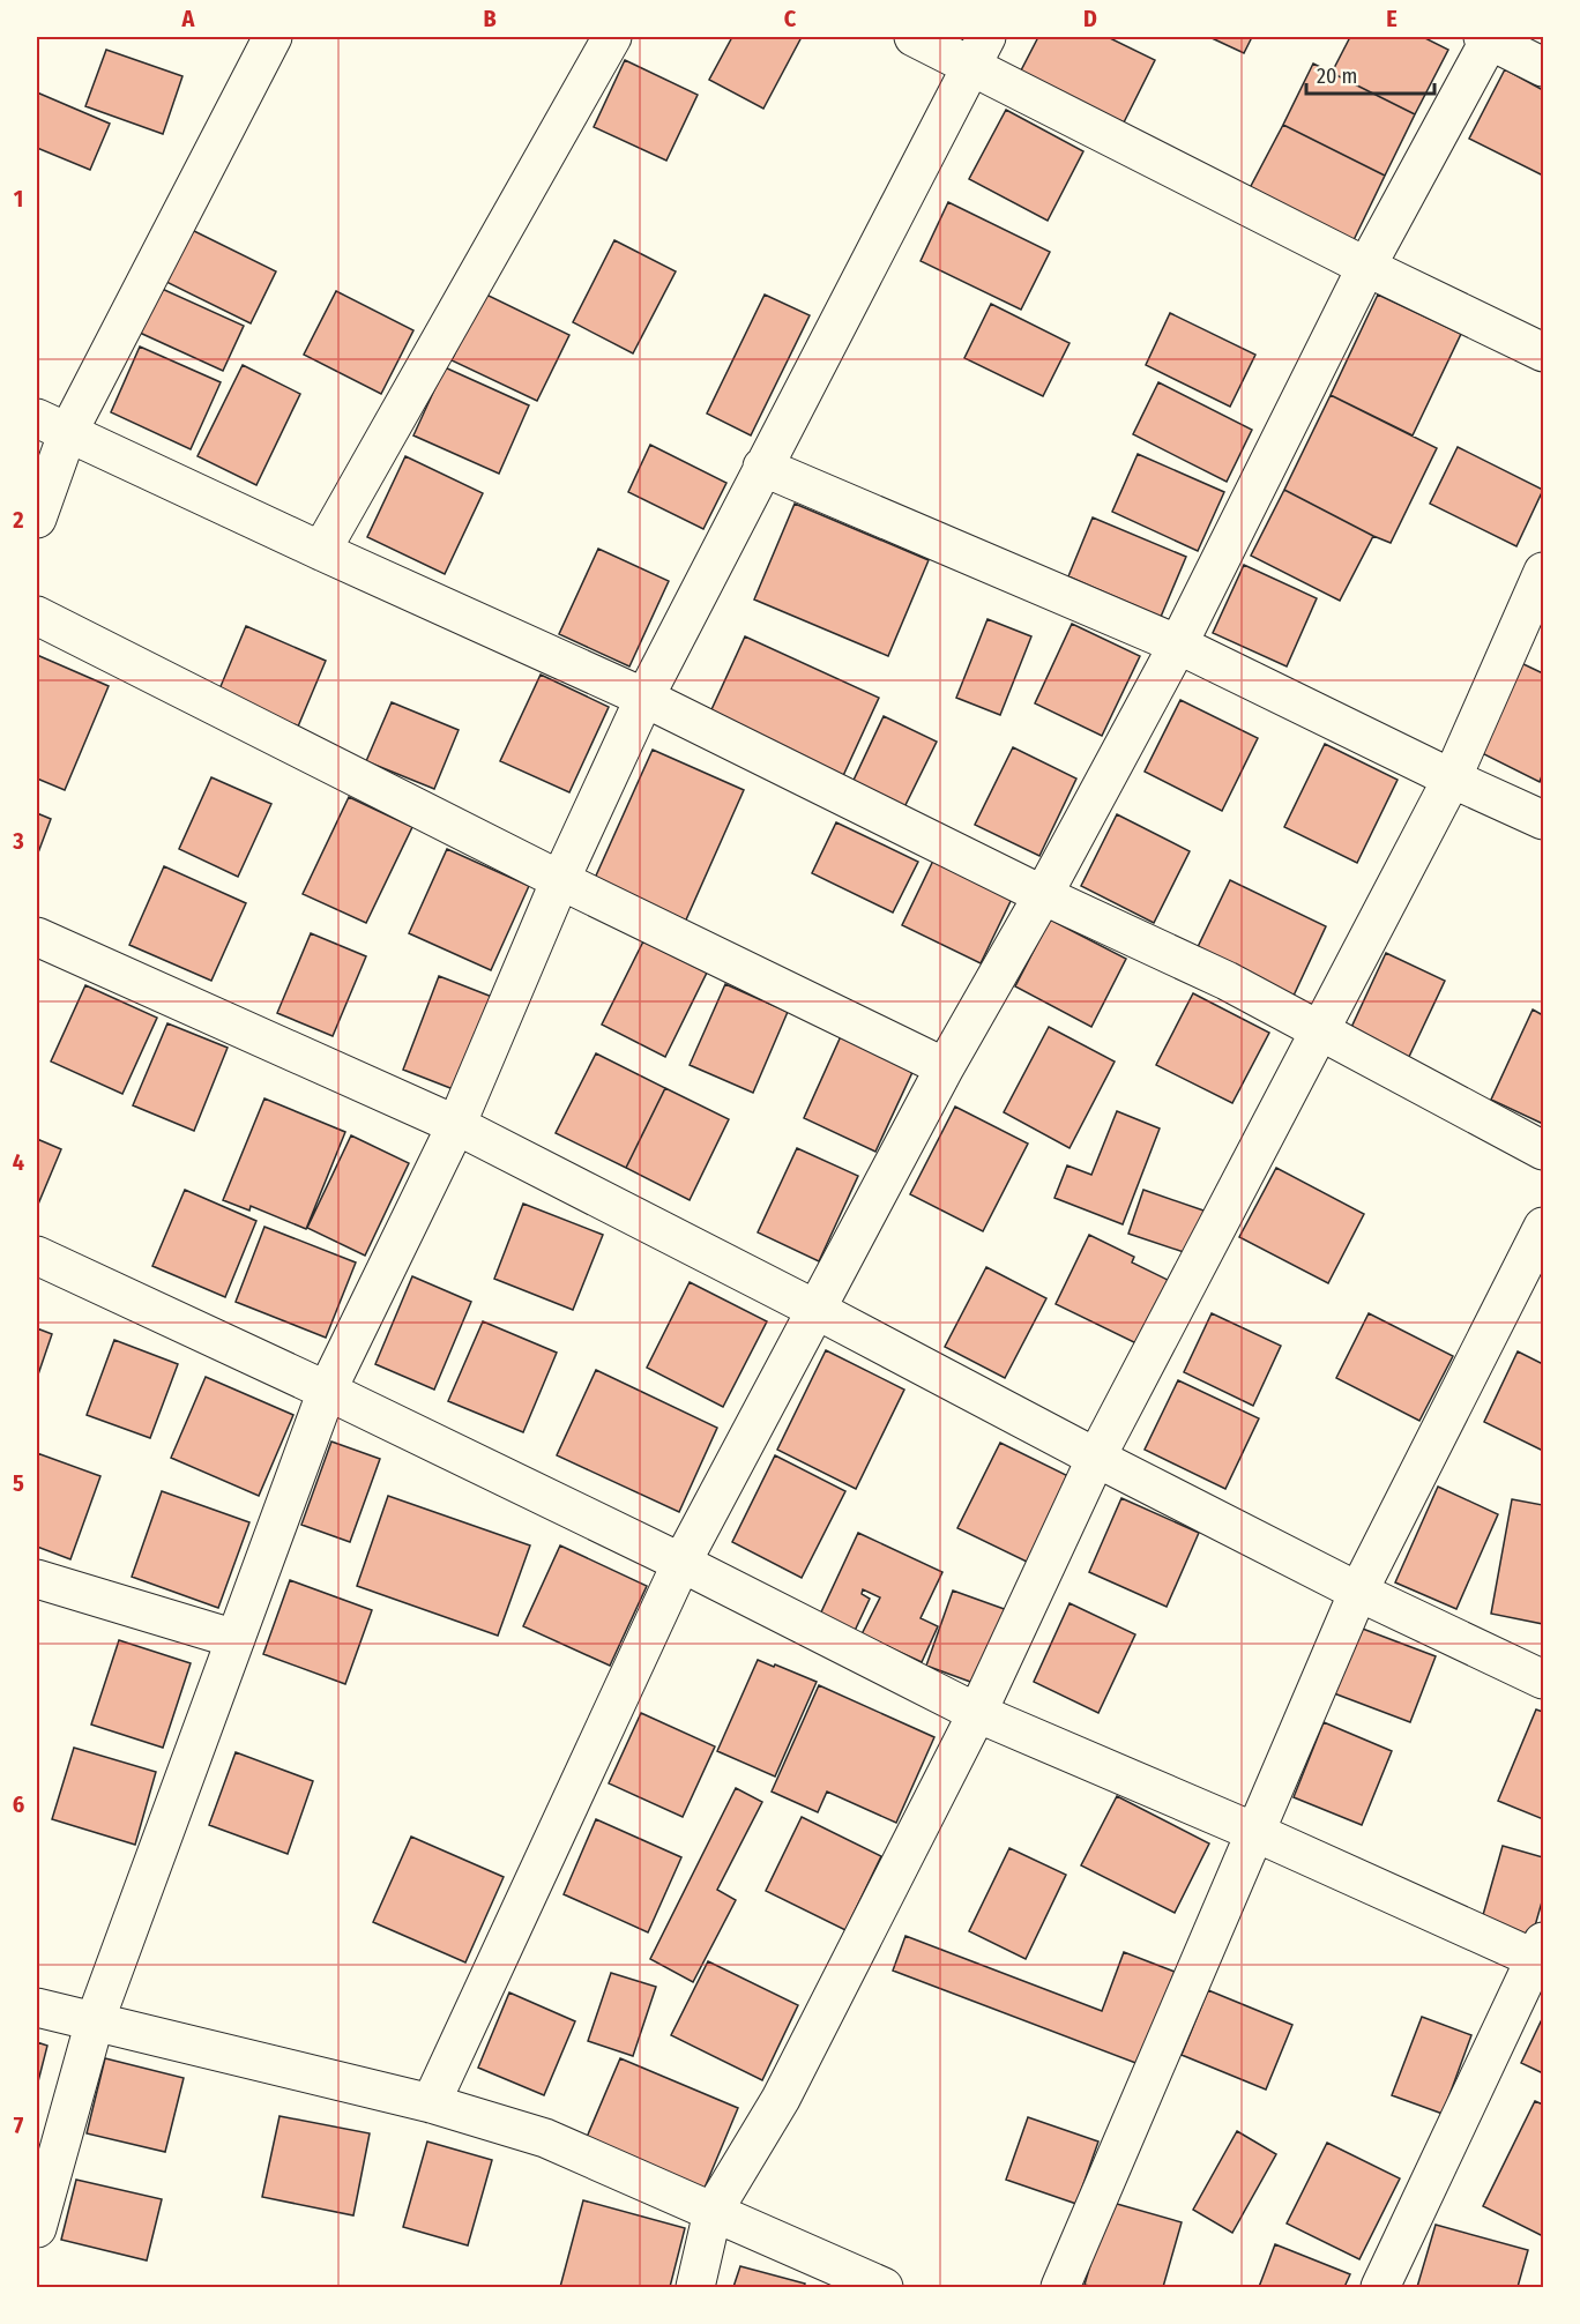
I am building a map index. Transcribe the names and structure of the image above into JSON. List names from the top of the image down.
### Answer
{
  "scale_bar": "20 m",
  "grid": {
    "columns": [
      "A",
      "B",
      "C",
      "D",
      "E"
    ],
    "rows": [
      "1",
      "2",
      "3",
      "4",
      "5",
      "6",
      "7"
    ]
  }
}
